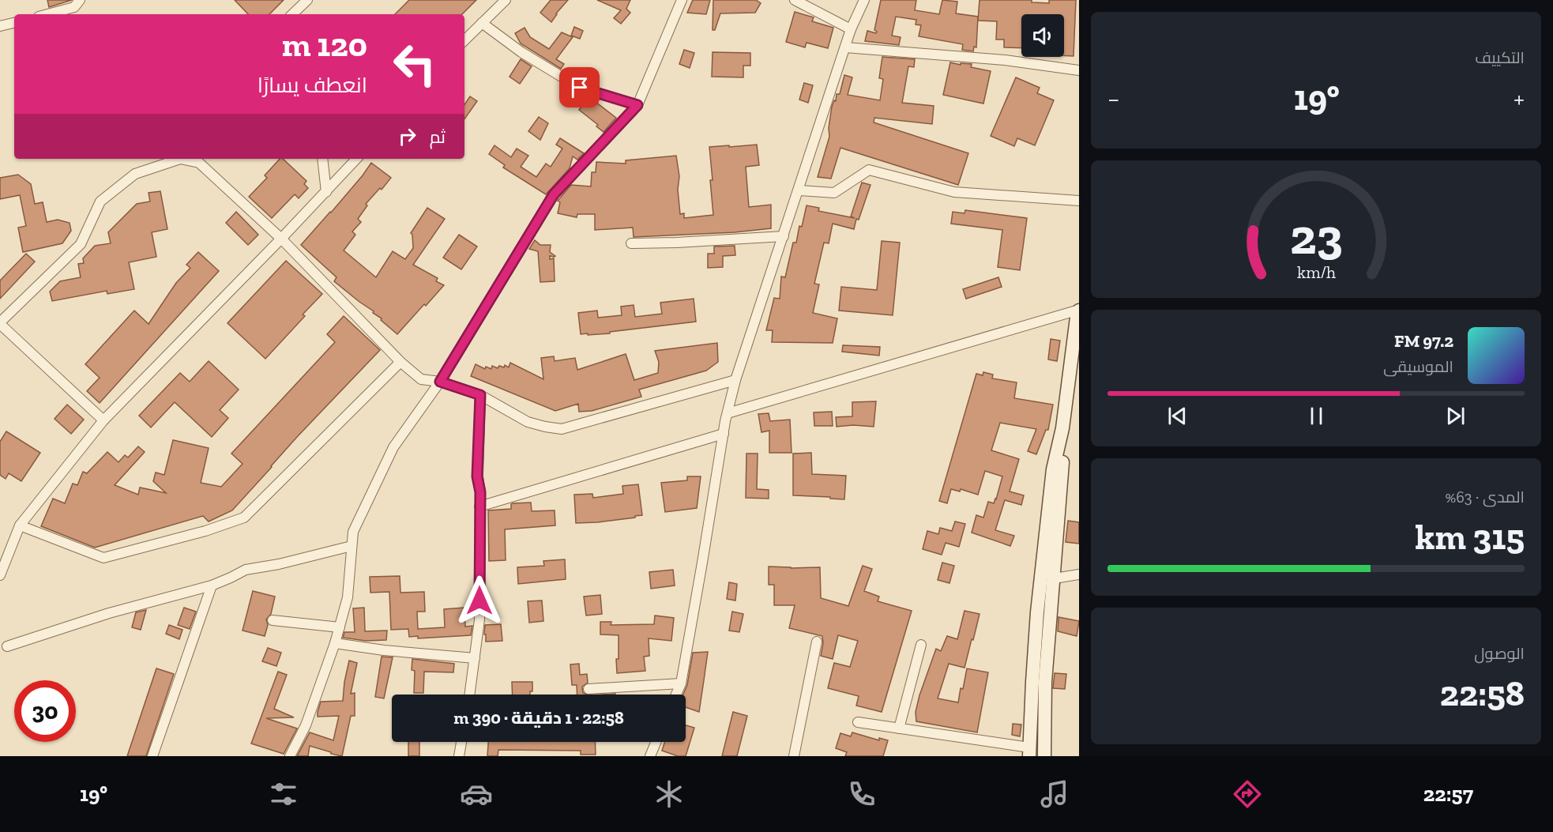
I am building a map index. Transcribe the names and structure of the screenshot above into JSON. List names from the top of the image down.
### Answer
{
  "page": {
    "tile": [
      "التكييف",
      ["المدى · 63%", "315 km"],
      ["الوصول", "22:58"]
    ],
    "turn": ["120 m", "انعطف يسارًا"],
    "heat": ["−", "19°", "+"],
    "then": "ثم",
    "song": ["97.2 FM", "الموسيقى"],
    "limit": "30",
    "trip": "22:58 · 1 دقيقة · 390 m",
    "tabs": ["22:57", "19°"],
    "gauge": ["23", "km/h"]
  }
}
